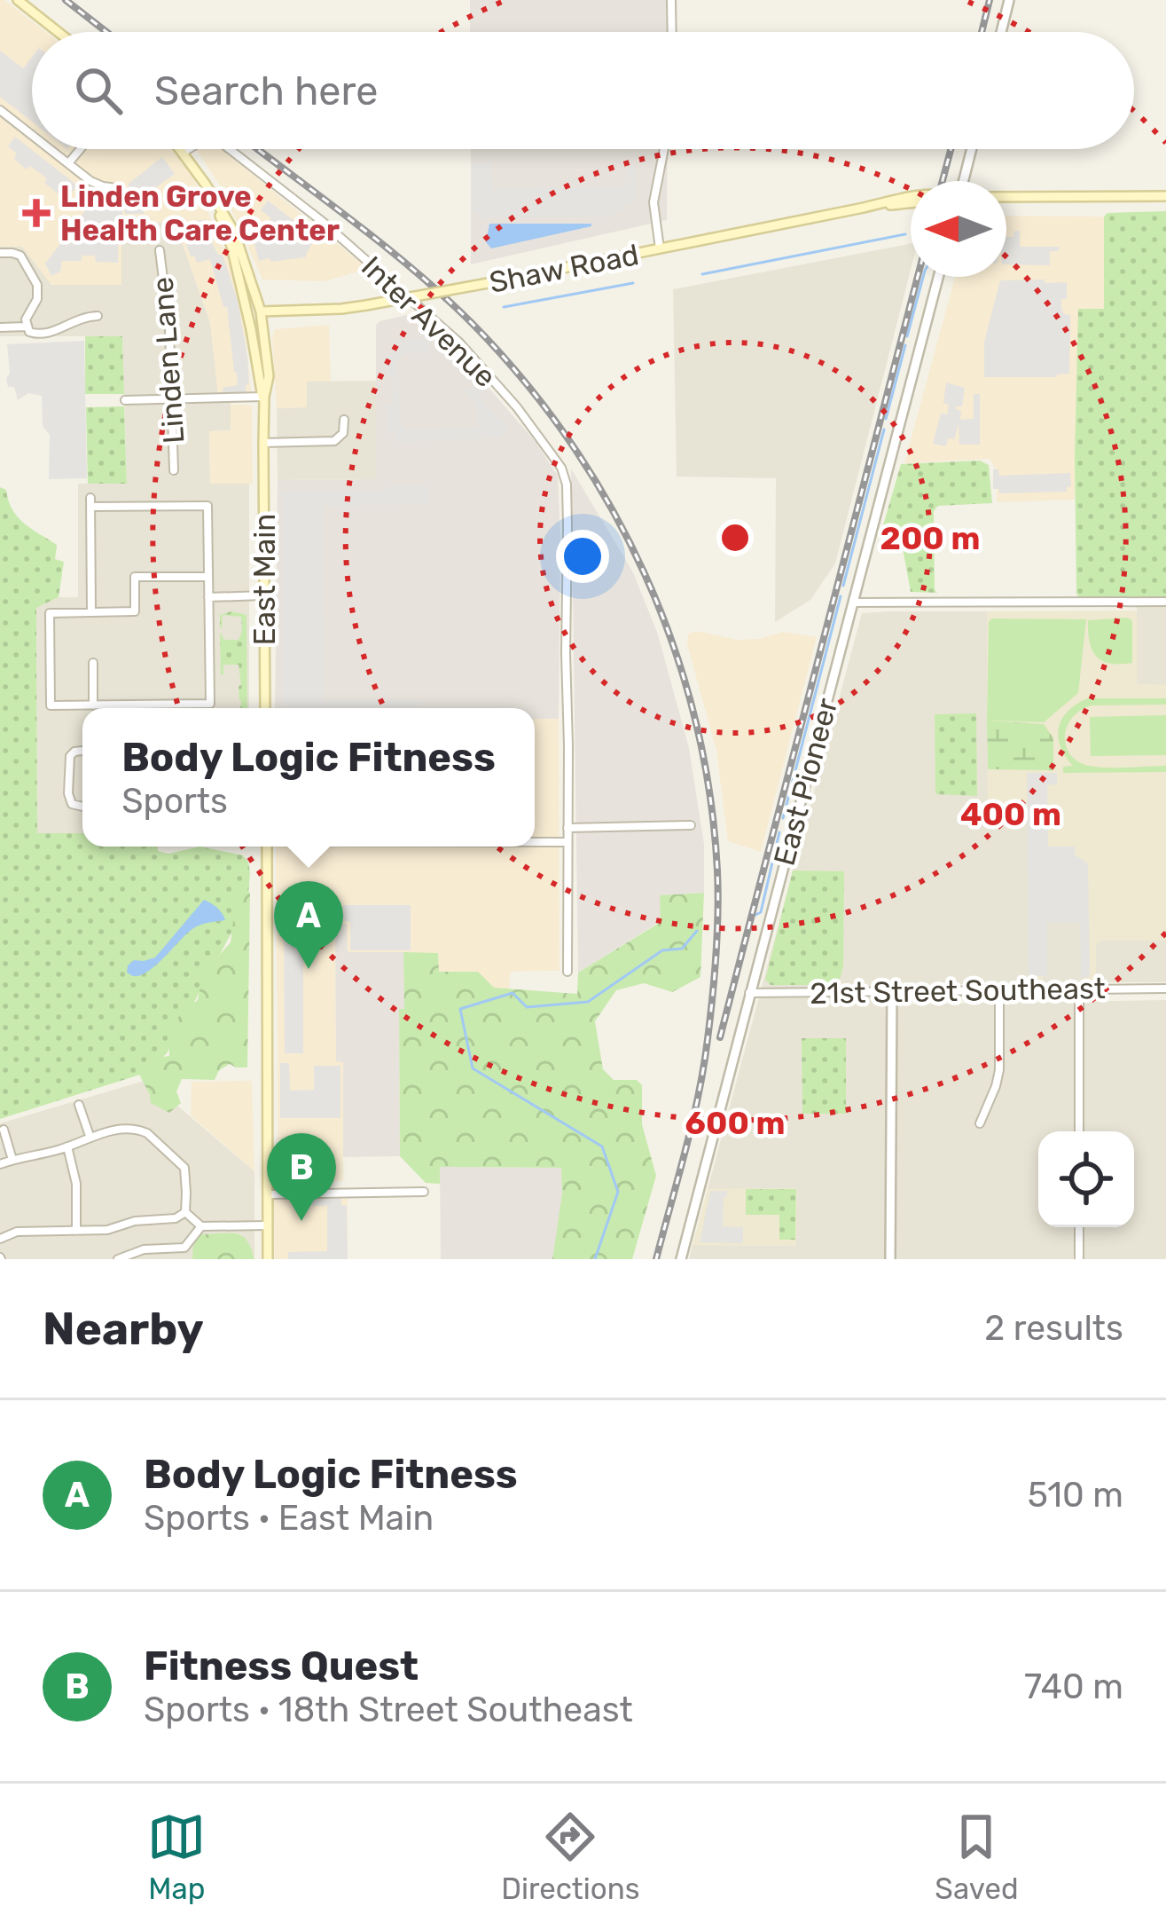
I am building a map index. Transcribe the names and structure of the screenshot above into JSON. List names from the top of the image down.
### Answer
{
  "streets": {
    "main road": ["Shaw Road", "East Main"],
    "street": [
      "Inter Avenue",
      "Linden Lane",
      "East Pioneer",
      "21st Street Southeast"
    ]
  },
  "crossings": [
    ["Shaw Road", "East Main"],
    ["Inter Avenue", "East Main"],
    ["East Pioneer", "21st Street Southeast"]
  ],
  "places": {
    "health": ["Linden Grove Health Care Center"]
  },
  "north": "left",
  "page": {
    "search": "Search here",
    "popup": ["Body Logic Fitness", "Sports"],
    "pins": ["A", "B"],
    "heading": ["Nearby", "2 results"],
    "list": [
      {
        "mark": "A",
        "name": "Body Logic Fitness",
        "note": "Sports · East Main",
        "value": "510 m"
      },
      {
        "mark": "B",
        "name": "Fitness Quest",
        "note": "Sports · 18th Street Southeast",
        "value": "740 m"
      }
    ],
    "nav": ["Map", "Directions", "Saved"]
  },
  "rings": ["200 m", "400 m", "600 m"]
}
